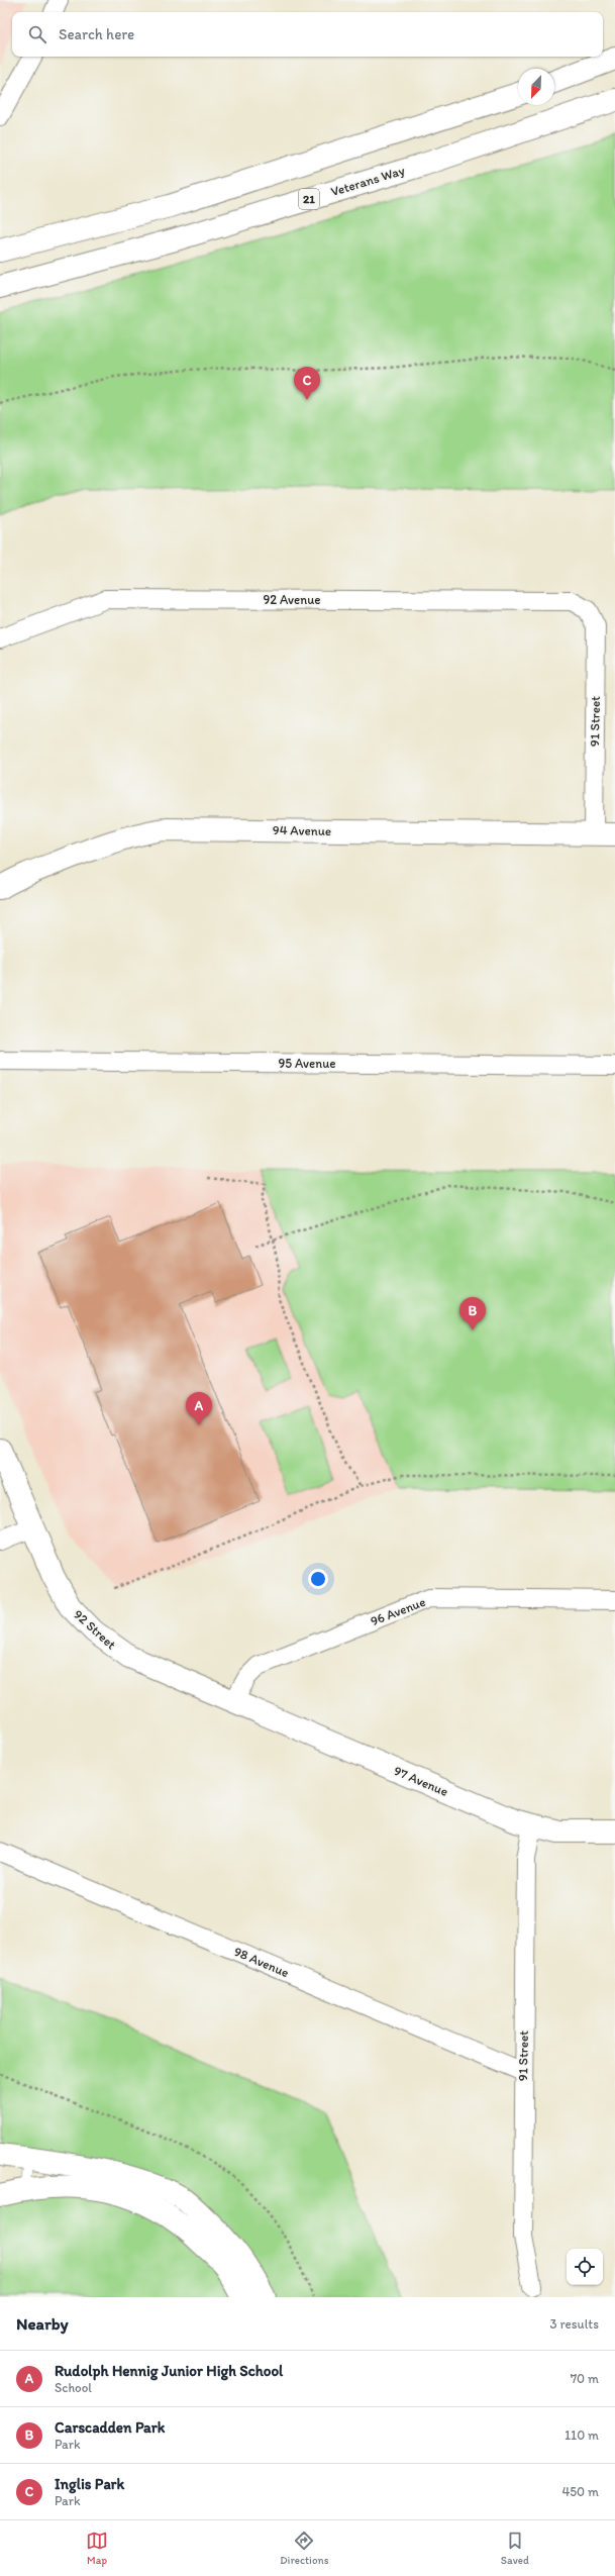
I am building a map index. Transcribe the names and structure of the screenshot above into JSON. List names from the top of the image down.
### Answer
{
  "streets": {
    "main road": [
      "Veterans Way",
      "21",
      "94 Avenue",
      "92 Street",
      "97 Avenue"
    ],
    "street": [
      "92 Avenue",
      "91 Street",
      "95 Avenue",
      "96 Avenue",
      "98 Avenue"
    ]
  },
  "crossings": [
    ["92 Avenue", "91 Street"],
    ["91 Street", "94 Avenue"],
    ["91 Street", "97 Avenue"],
    ["91 Street", "98 Avenue"],
    ["96 Avenue", "92 Street"],
    ["96 Avenue", "97 Avenue"],
    ["92 Street", "97 Avenue"]
  ],
  "north": "bottom left",
  "page": {
    "search": "Search here",
    "pins": ["C", "B", "A"],
    "heading": ["Nearby", "3 results"],
    "list": [
      {
        "mark": "A",
        "name": "Rudolph Hennig Junior High School",
        "note": "School",
        "value": "70 m"
      },
      {
        "mark": "B",
        "name": "Carscadden Park",
        "note": "Park",
        "value": "110 m"
      },
      {
        "mark": "C",
        "name": "Inglis Park",
        "note": "Park",
        "value": "450 m"
      }
    ],
    "nav": ["Map", "Directions", "Saved"]
  }
}
